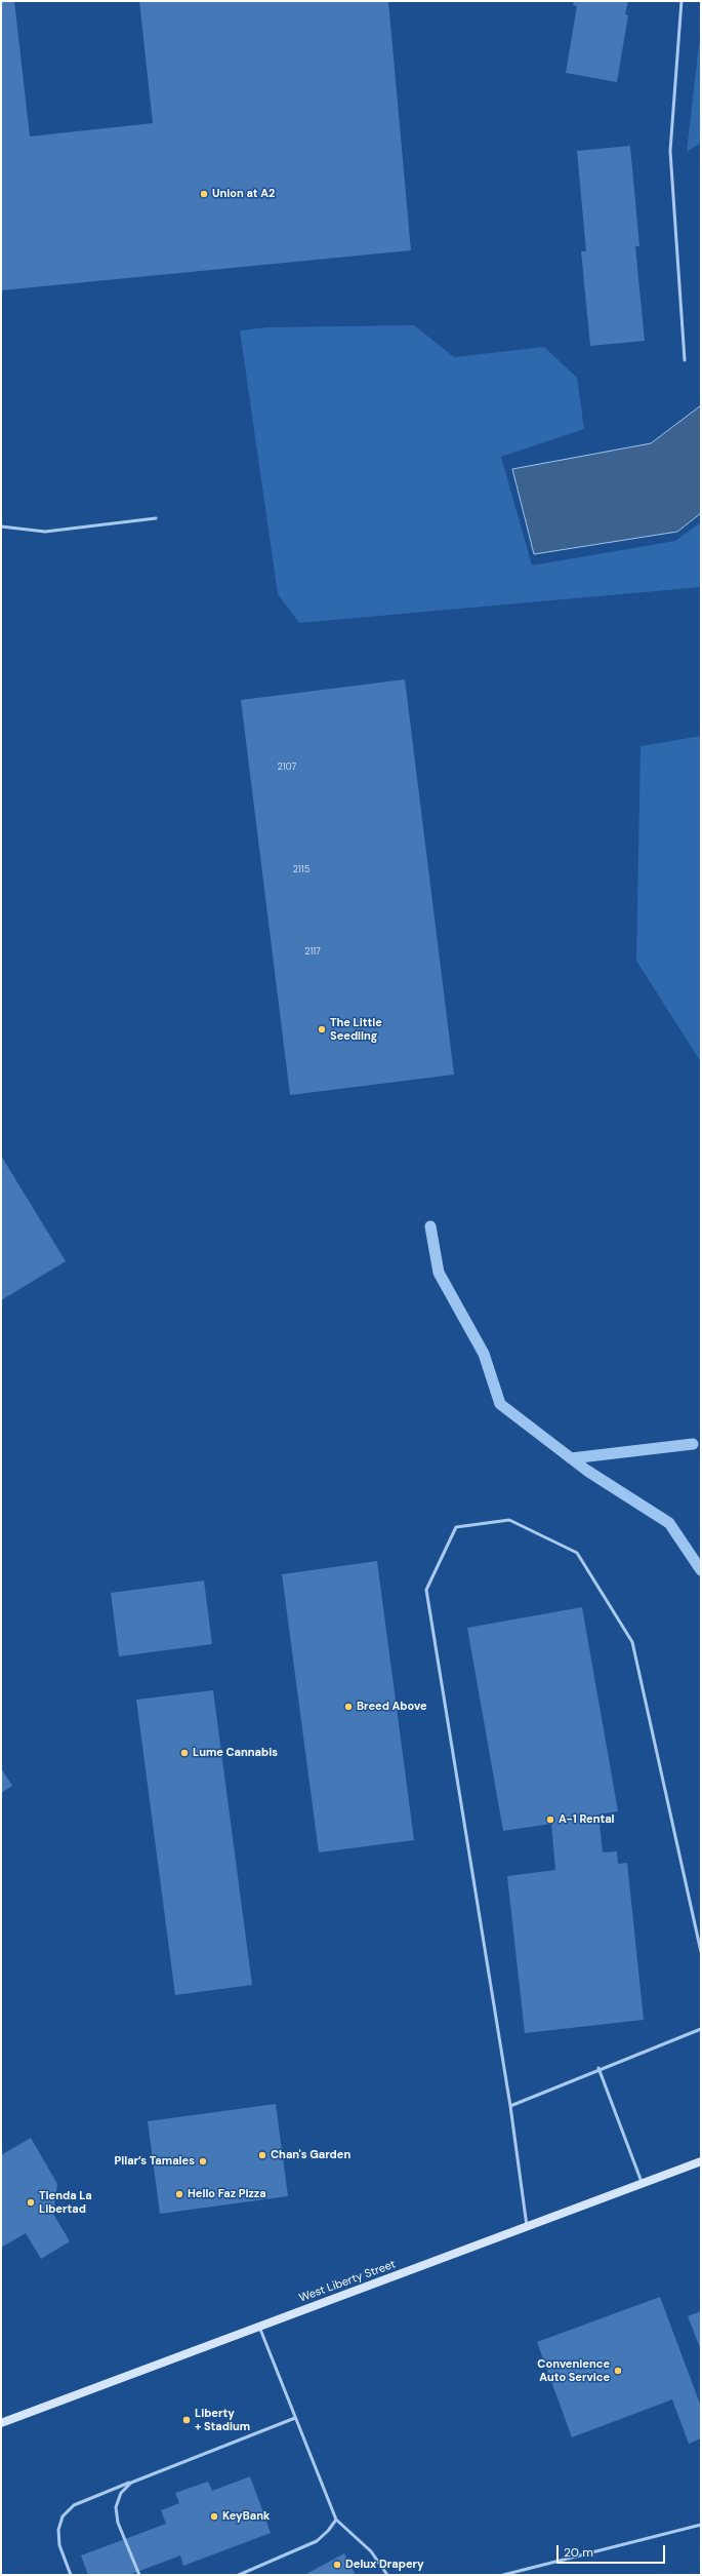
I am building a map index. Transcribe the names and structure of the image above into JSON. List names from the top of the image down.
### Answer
{
  "streets": {
    "main road": ["West Liberty Street"]
  },
  "places": [
    "Union at A2",
    "The Little Seedling",
    "Breed Above",
    "Lume Cannabis",
    "A-1 Rental",
    "Chan's Garden",
    "Pilar’s Tamales",
    "Hello Faz Pizza",
    "Tienda La Libertad",
    "Convenience Auto Service",
    "Liberty + Stadium",
    "KeyBank",
    "Delux Drapery"
  ],
  "house_numbers": ["2107", "2115", "2117"],
  "scale_bar": "20 m"
}
